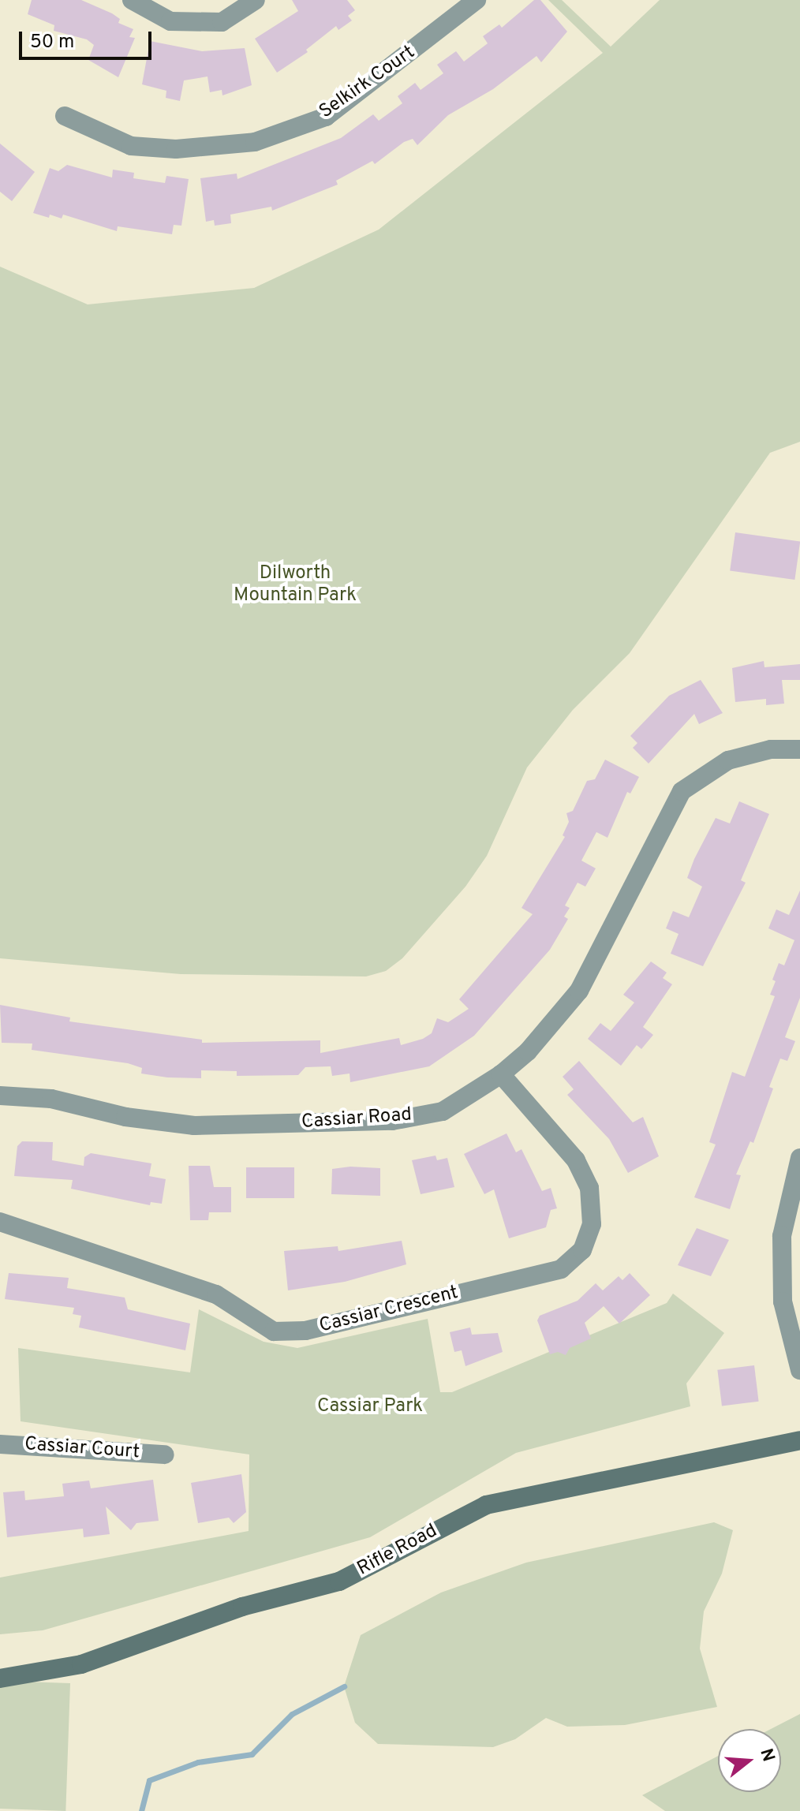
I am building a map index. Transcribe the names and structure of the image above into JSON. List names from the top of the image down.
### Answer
{
  "streets": {
    "street": [
      "Selkirk Court",
      "Cassiar Road",
      "Cassiar Crescent",
      "Cassiar Court",
      "Rifle Road"
    ]
  },
  "crossings": [
    ["Cassiar Road", "Cassiar Crescent"]
  ],
  "parks": ["Dilworth Mountain Park", "Cassiar Park"],
  "scale_bar": "50 m",
  "north": "right"
}
